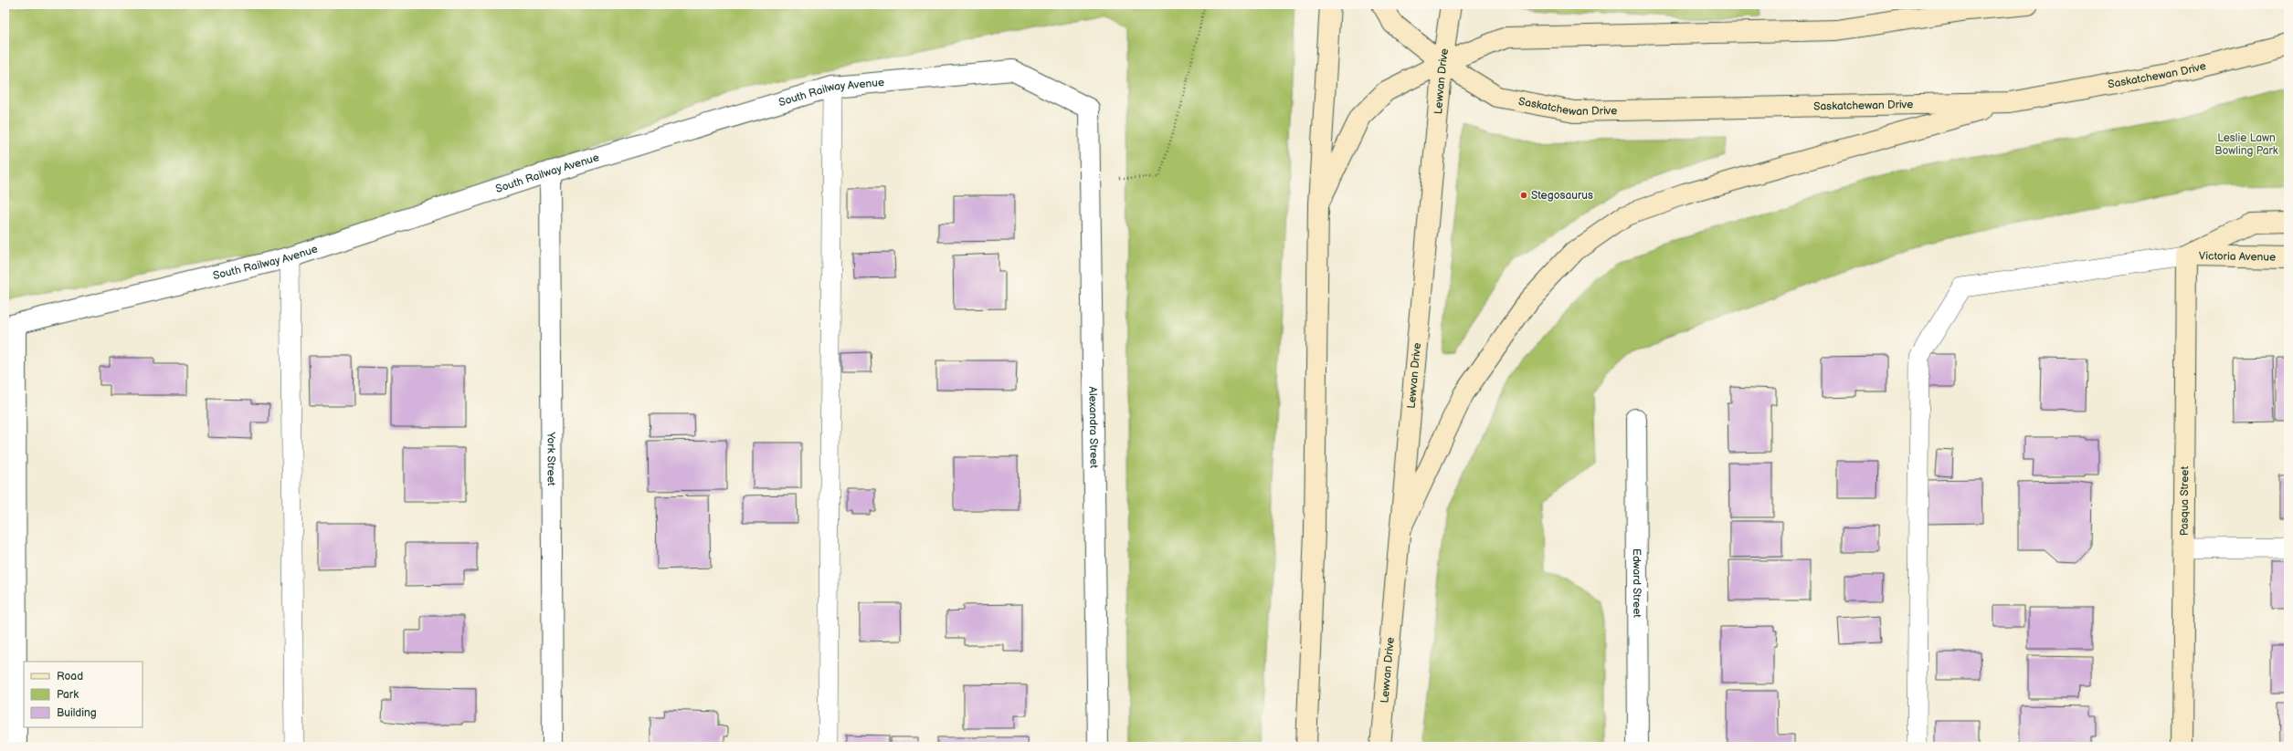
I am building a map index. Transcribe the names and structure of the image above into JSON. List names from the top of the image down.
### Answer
{
  "streets": {
    "main road": [
      "Saskatchewan Drive",
      "Lewvan Drive",
      "Victoria Avenue",
      "Pasqua Street"
    ],
    "street": [
      "South Railway Avenue",
      "Alexandra Street",
      "York Street",
      "Edward Street"
    ]
  },
  "crossings": [
    ["Saskatchewan Drive", "Lewvan Drive"],
    ["South Railway Avenue", "Alexandra Street"],
    ["South Railway Avenue", "York Street"],
    ["Victoria Avenue", "Pasqua Street"]
  ],
  "parks": ["Leslie Lawn Bowling Park"],
  "places": ["Stegosaurus"],
  "legend": ["Road", "Park", "Building"]
}
